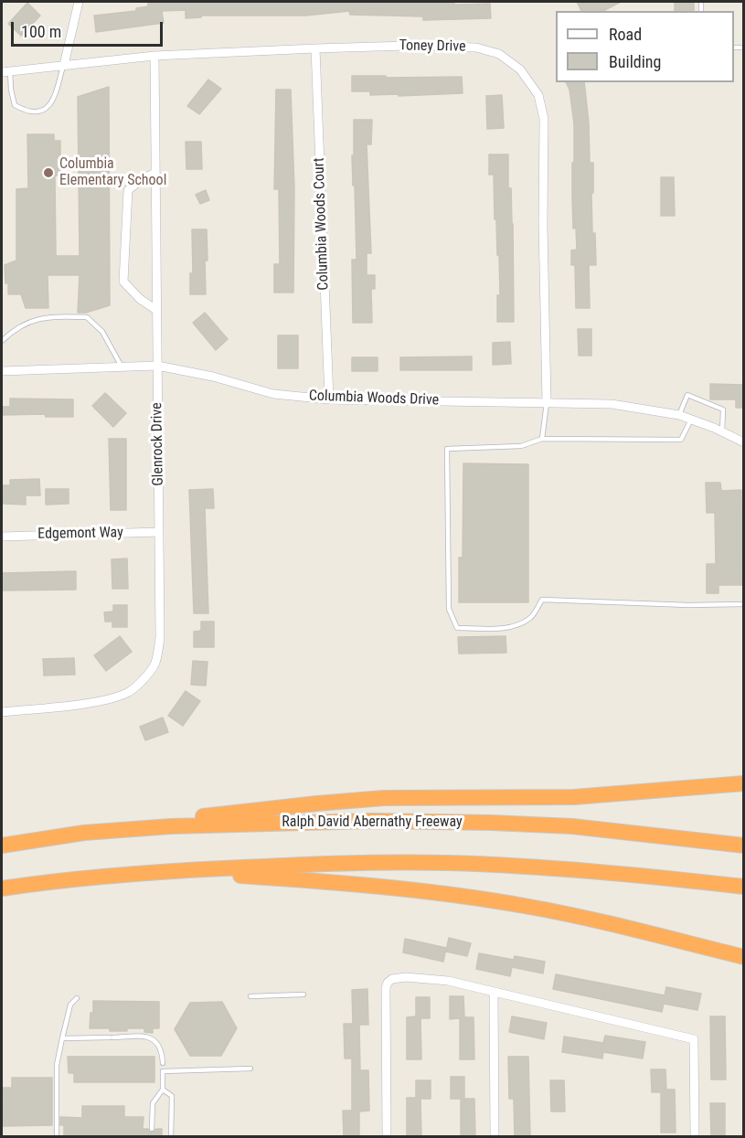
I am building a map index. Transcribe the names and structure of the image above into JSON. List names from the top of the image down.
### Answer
{
  "streets": {
    "highway": ["Ralph David Abernathy Freeway"],
    "street": [
      "Toney Drive",
      "Columbia Woods Court",
      "Columbia Woods Drive",
      "Glenrock Drive",
      "Edgemont Way"
    ]
  },
  "crossings": [
    ["Toney Drive", "Columbia Woods Court"],
    ["Toney Drive", "Columbia Woods Drive"],
    ["Toney Drive", "Glenrock Drive"],
    ["Columbia Woods Court", "Columbia Woods Drive"],
    ["Columbia Woods Drive", "Glenrock Drive"],
    ["Glenrock Drive", "Edgemont Way"]
  ],
  "places": ["Columbia Elementary School"],
  "legend": ["Road", "Building"],
  "scale_bar": "100 m"
}
